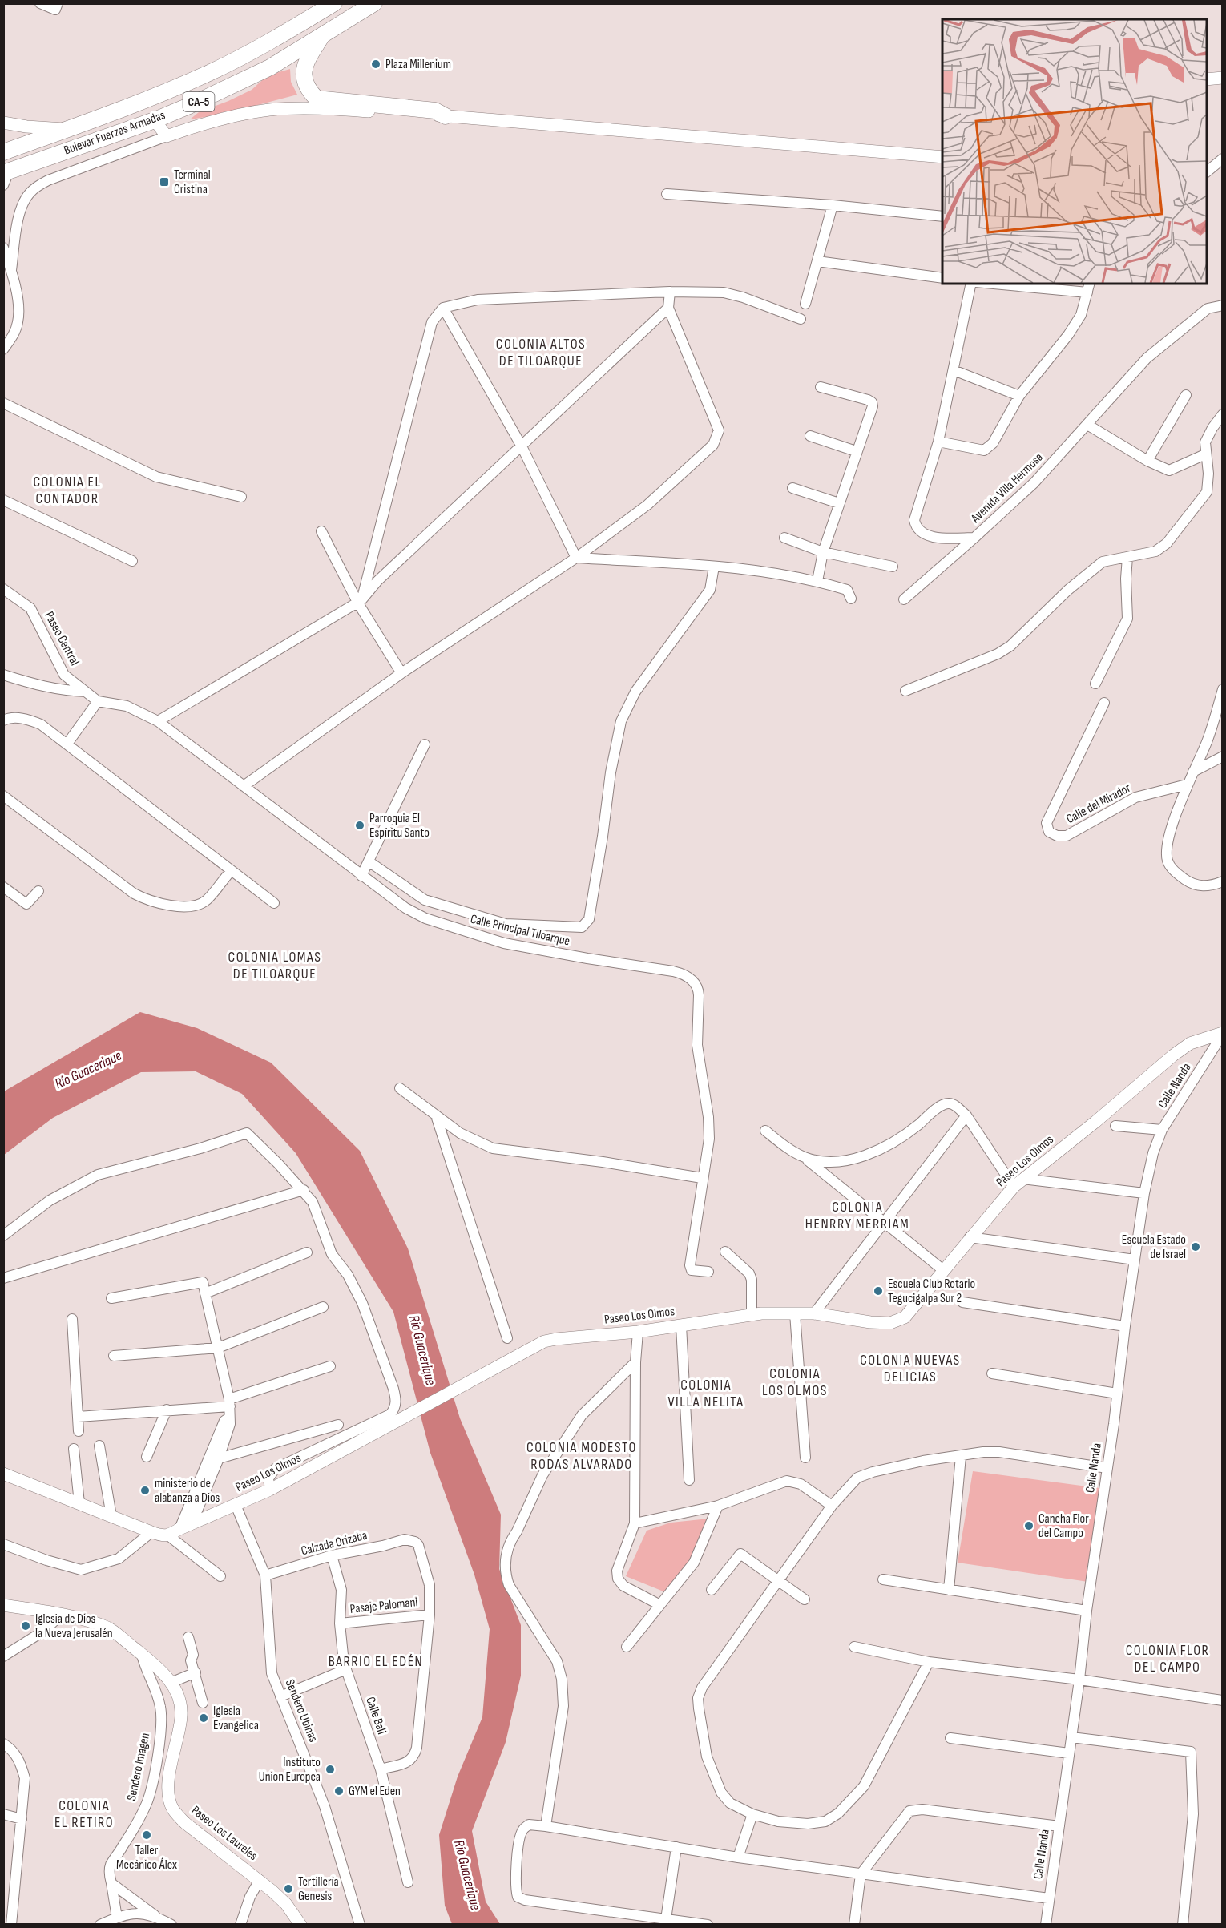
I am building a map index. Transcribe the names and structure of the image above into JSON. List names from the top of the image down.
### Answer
{
  "streets": {
    "highway": ["CA-5", "Bulevar Fuerzas Armadas"],
    "street": [
      "Avenida Villa Hermosa",
      "Paseo Central",
      "Calle del Mirador",
      "Calle Principal Tiloarque",
      "Calle Nanda",
      "Paseo Los Olmos",
      "Calzada Orizaba",
      "Pasaje Palomani",
      "Sendero Ubinas",
      "Calle Bali",
      "Sendero Imagen",
      "Paseo Los Laureles"
    ]
  },
  "crossings": [
    ["Paseo Central", "Calle Principal Tiloarque"],
    ["Calle Nanda", "Paseo Los Olmos"],
    ["Paseo Los Olmos", "Sendero Ubinas"],
    ["Calzada Orizaba", "Pasaje Palomani"],
    ["Calzada Orizaba", "Sendero Ubinas"],
    ["Calzada Orizaba", "Calle Bali"],
    ["Pasaje Palomani", "Calle Bali"],
    ["Sendero Imagen", "Paseo Los Laureles"]
  ],
  "districts": [
    "COLONIA ALTOS DE TILOARQUE",
    "COLONIA EL CONTADOR",
    "COLONIA LOMAS DE TILOARQUE",
    "COLONIA HENRRY MERRIAM",
    "COLONIA NUEVAS DELICIAS",
    "COLONIA LOS OLMOS",
    "COLONIA VILLA NELITA",
    "COLONIA MODESTO RODAS ALVARADO",
    "COLONIA FLOR DEL CAMPO",
    "BARRIO EL EDÉN",
    "COLONIA EL RETIRO"
  ],
  "water": ["Río Guacerique"],
  "places": {
    "other": [
      "Plaza Millenium",
      "Parroquia El Espíritu Santo",
      "Escuela Estado de Israel",
      "Escuela Club Rotario Tegucigalpa Sur 2",
      "ministerio de alabanza a Dios",
      "Cancha Flor del Campo",
      "Iglesia de Dios la Nueva Jerusalén",
      "Iglesia Evangelica",
      "Instituto Union Europea",
      "GYM el Eden",
      "Taller Mecánico Álex",
      "Tertillería Genesis"
    ],
    "transit": ["Terminal Cristina"]
  }
}
